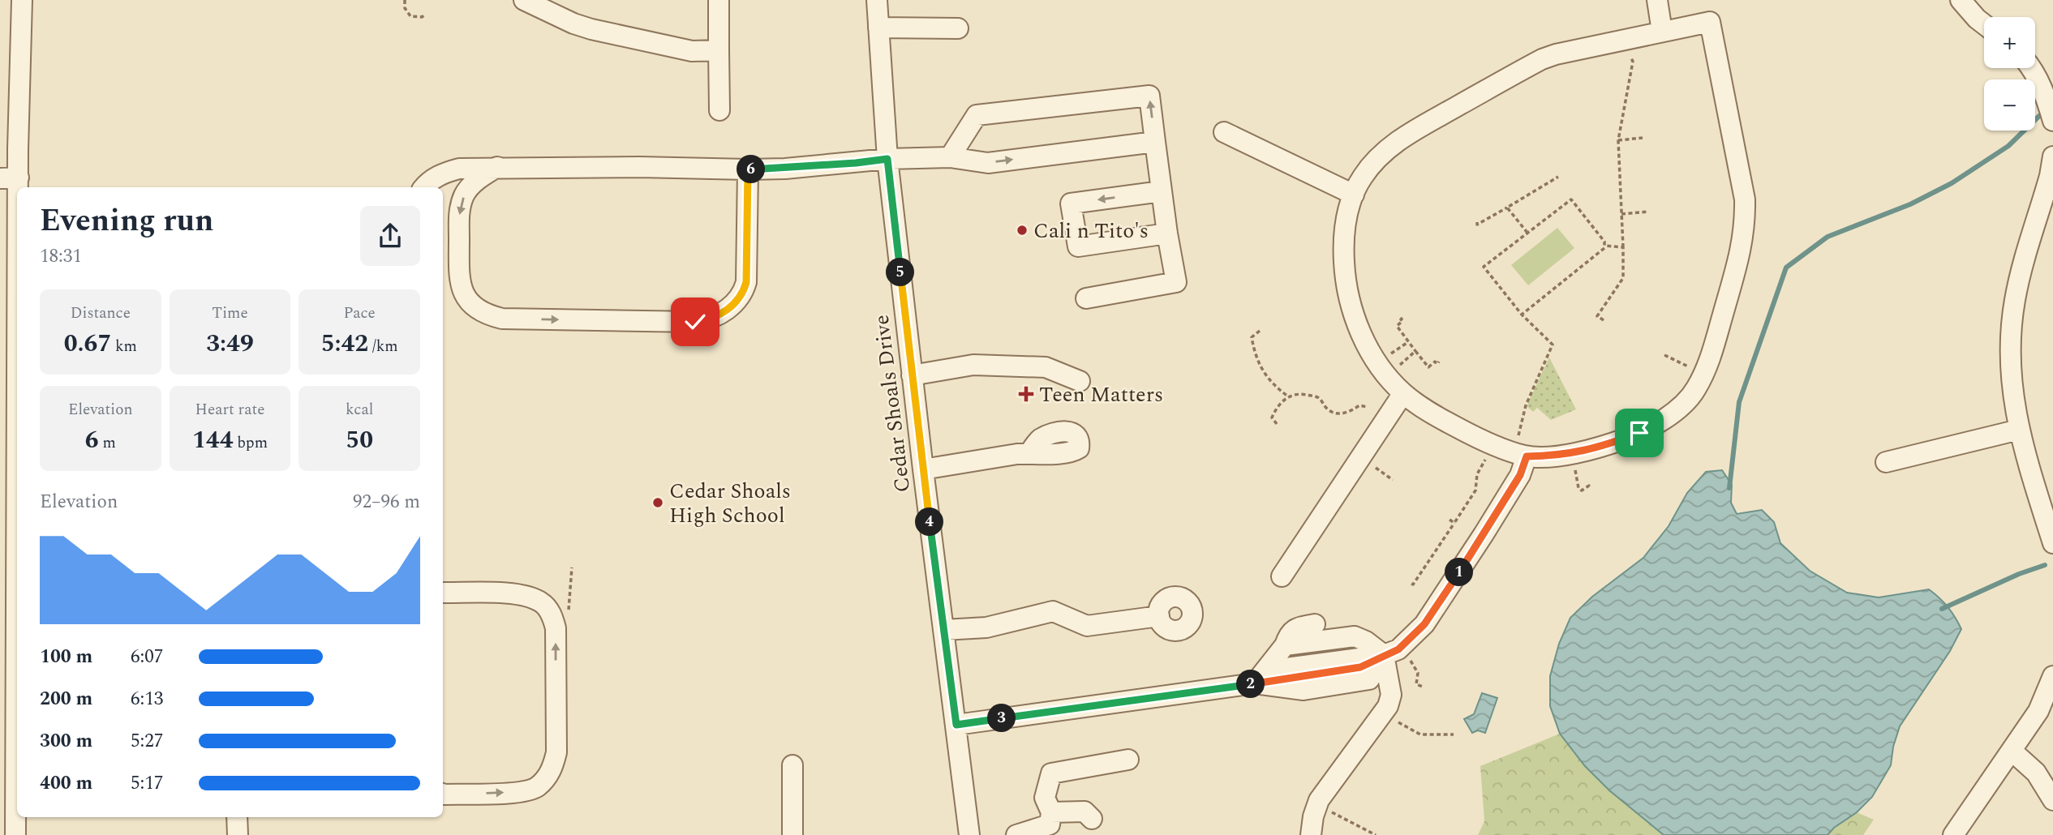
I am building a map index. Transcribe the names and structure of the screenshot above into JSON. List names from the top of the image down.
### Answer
{
  "streets": {
    "street": ["Cedar Shoals Drive"]
  },
  "places": {
    "other": ["Cali n Tito's", "Cedar Shoals High School"],
    "health": ["Teen Matters"]
  },
  "page": {
    "map_buttons": ["+", "−"],
    "pins": [
      "6",
      "5",
      "4",
      "1",
      "2",
      "3"
    ],
    "heading": ["Evening run", "18:31"],
    "stats": [
      ["Distance", "0.67 km"],
      ["Time", "3:49"],
      ["Pace", "5:42 /km"],
      ["Elevation", "6 m"],
      ["Heart rate", "144 bpm"],
      ["kcal", "50"]
    ],
    "chart": ["Elevation", "92–96 m"],
    "list": [
      {
        "name": "100 m",
        "note": "6:07"
      },
      {
        "name": "200 m",
        "note": "6:13"
      },
      {
        "name": "300 m",
        "note": "5:27"
      },
      {
        "name": "400 m",
        "note": "5:17"
      }
    ]
  }
}
